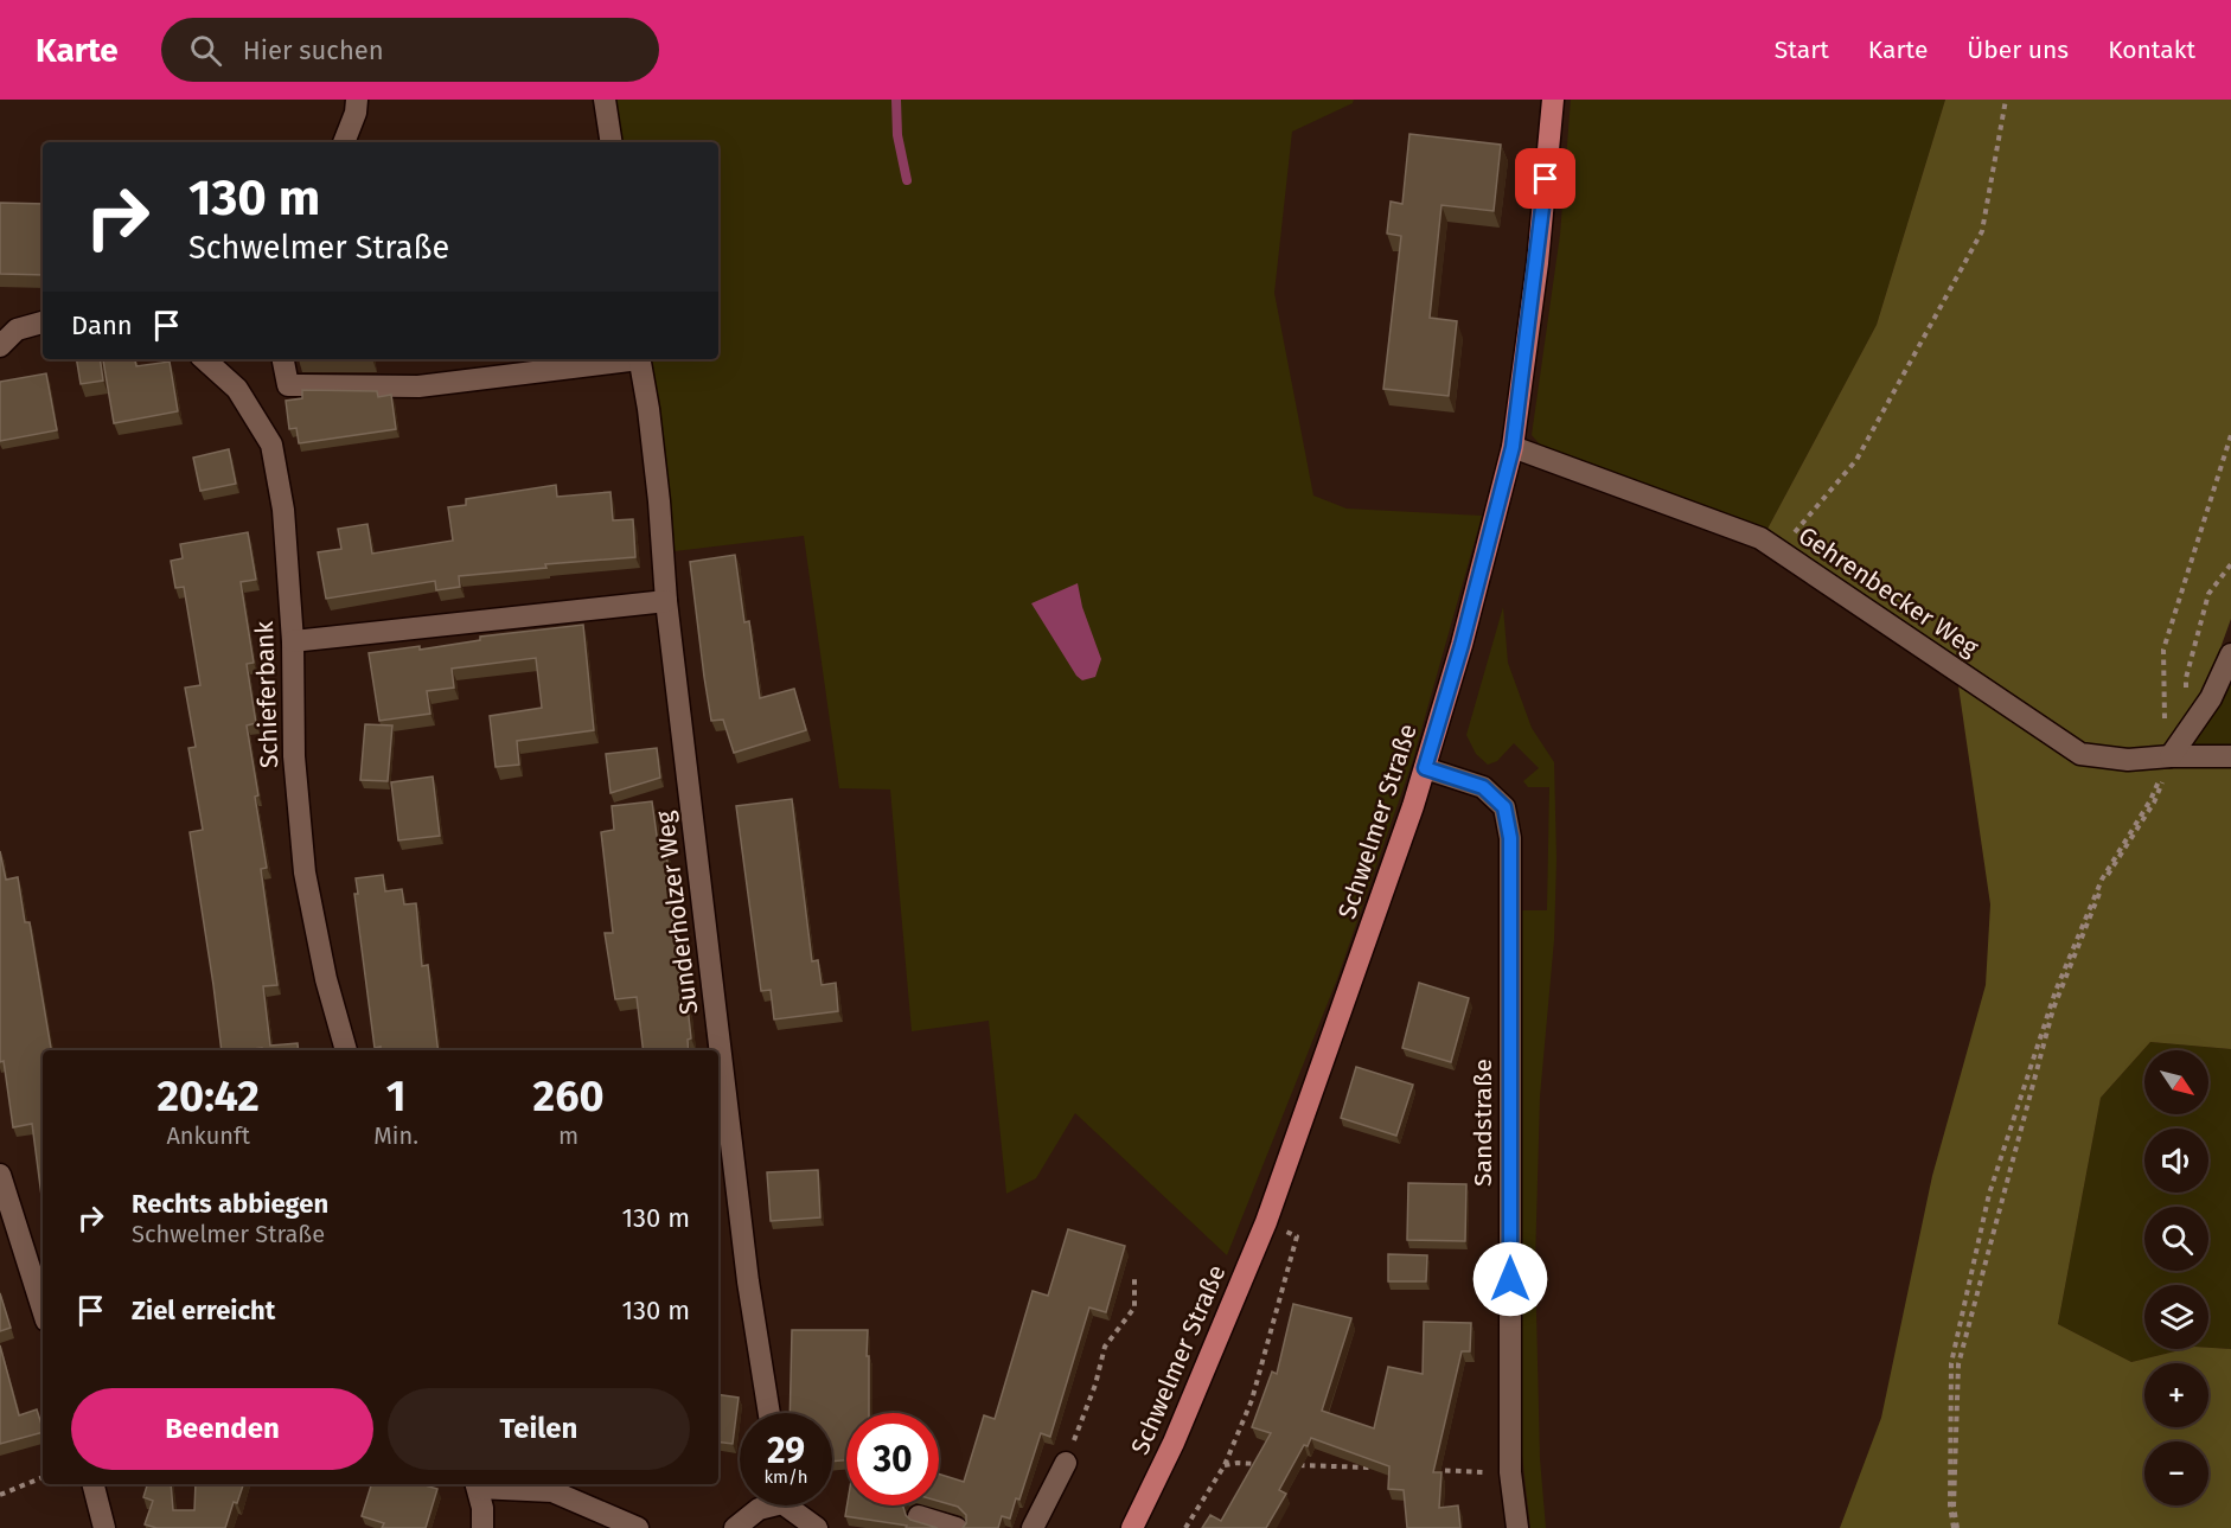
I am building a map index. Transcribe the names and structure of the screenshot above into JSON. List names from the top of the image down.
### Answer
{
  "streets": {
    "main road": ["Schwelmer Straße"],
    "street": [
      "Gehrenbecker Weg",
      "Schieferbank",
      "Sunderholzer Weg",
      "Sandstraße"
    ]
  },
  "crossings": [
    ["Gehrenbecker Weg", "Schwelmer Straße"],
    ["Schwelmer Straße", "Sandstraße"]
  ],
  "north": "bottom right",
  "page": {
    "header": "Karte",
    "search": "Hier suchen",
    "nav": [
      "Start",
      "Karte",
      "Über uns",
      "Kontakt"
    ],
    "turn": ["130 m", "Schwelmer Straße"],
    "then": "Dann",
    "map_buttons": ["+", "−"],
    "eta": [
      "20:42",
      "Ankunft",
      "1",
      "Min.",
      "260",
      "m"
    ],
    "list": [
      {
        "name": "Rechts abbiegen",
        "note": "Schwelmer Straße",
        "value": "130 m"
      },
      {
        "name": "Ziel erreicht",
        "value": "130 m"
      }
    ],
    "buttons": ["Beenden", "Teilen"],
    "speed": "29 km/h",
    "limit": "30"
  }
}
